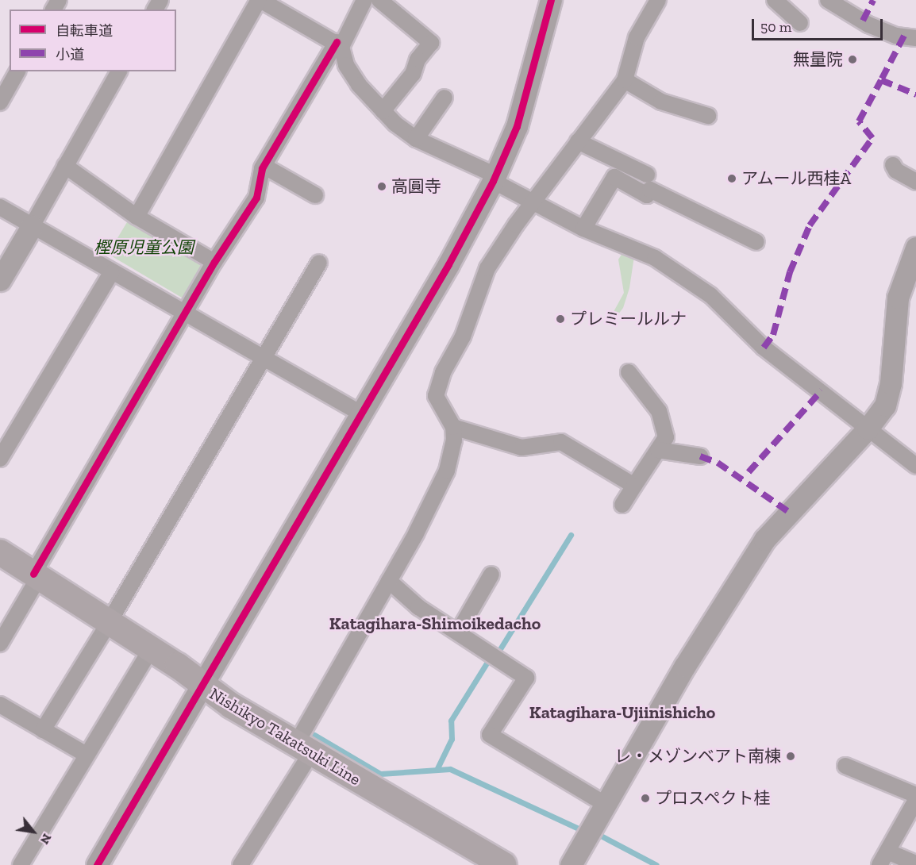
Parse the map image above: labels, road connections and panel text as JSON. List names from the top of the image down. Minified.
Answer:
{"streets":{"main road":["Nishikyo Takatsuki Line"]},"districts":["Katagihara-Shimoikedacho","Katagihara-Ujiinishicho"],"parks":["樫原児童公園"],"places":["無量院","アムール西桂A","高圓寺","プレミールルナ","レ・メゾンベアト南棟","プロスペクト桂"],"legend":["自転車道","小道"],"scale_bar":"50 m","north":"bottom right"}
